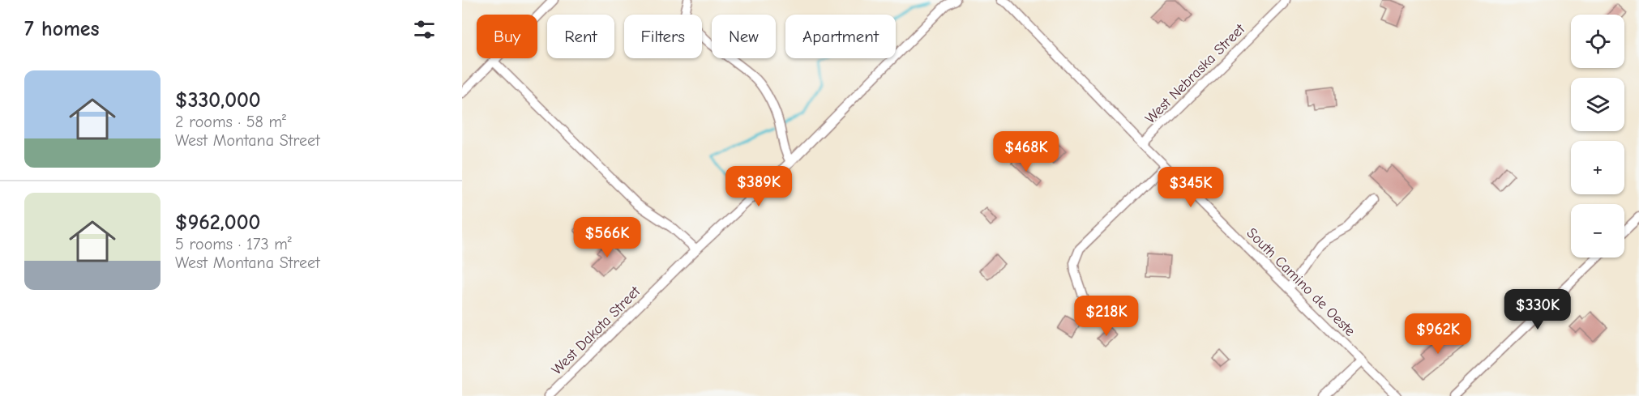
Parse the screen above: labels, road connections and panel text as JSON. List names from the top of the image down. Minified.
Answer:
{"streets":{"street":["West Nebraska Street","South Camino de Oeste","West Dakota Street"]},"crossings":[["West Nebraska Street","South Camino de Oeste"]],"page":{"heading":"7 homes","map_buttons":["+","−"],"chip":["Buy","Rent","Filters","New","Apartment"],"list":[{"name":"$330,000","note":"2 rooms · 58 m² · West Montana Street"},{"name":"$962,000","note":"5 rooms · 173 m² · West Montana Street"}],"price":["$468K","$389K","$345K","$566K","$330K","$218K","$962K"]}}
